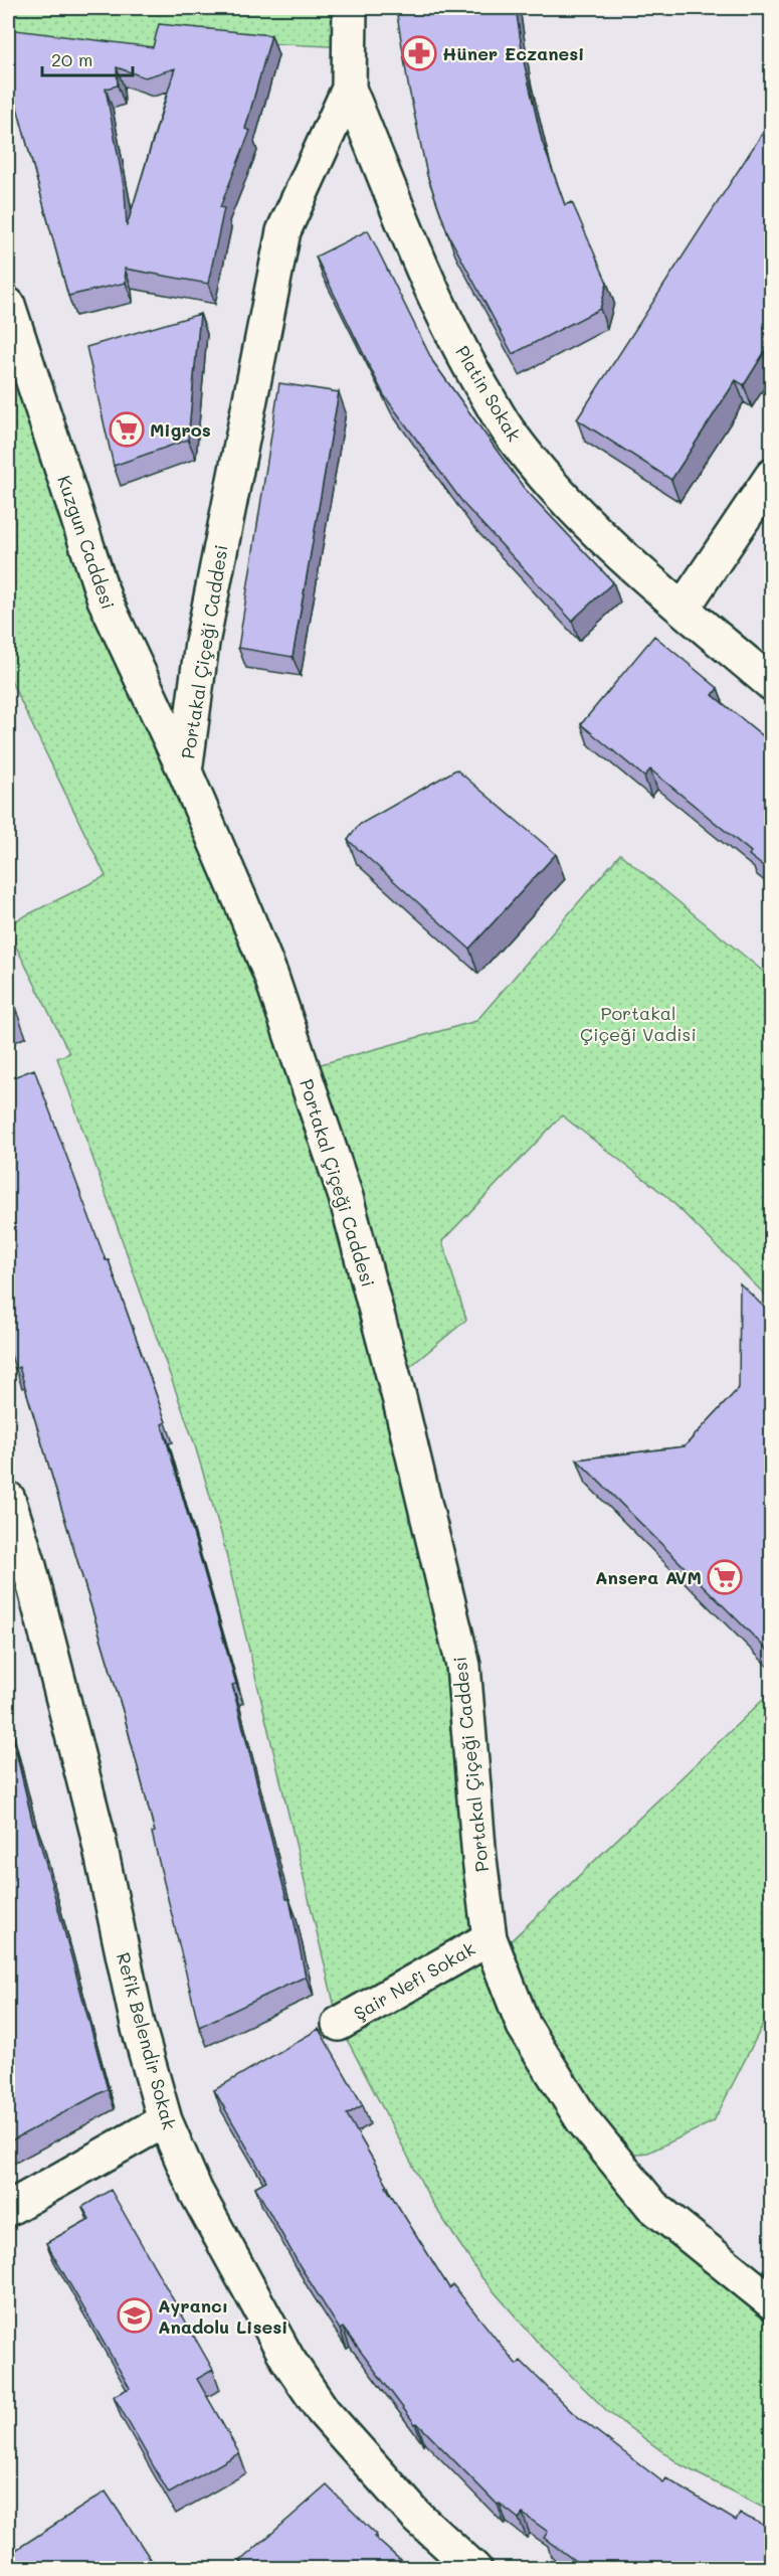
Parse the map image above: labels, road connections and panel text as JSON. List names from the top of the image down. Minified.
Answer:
{"streets":{"street":["Platin Sokak","Kuzgun Caddesi","Portakal Çiçeği Caddesi","Şair Nefi Sokak","Refik Belendir Sokak"]},"crossings":[["Platin Sokak","Portakal Çiçeği Caddesi"],["Kuzgun Caddesi","Portakal Çiçeği Caddesi"],["Portakal Çiçeği Caddesi","Şair Nefi Sokak"]],"parks":["Portakal Çiçeği Vadisi"],"places":{"pharmacy":["Hüner Eczanesi"],"supermarket":["Migros","Ansera AVM"],"school or university":["Ayrancı Anadolu Lisesi"]},"scale_bar":"20 m"}
